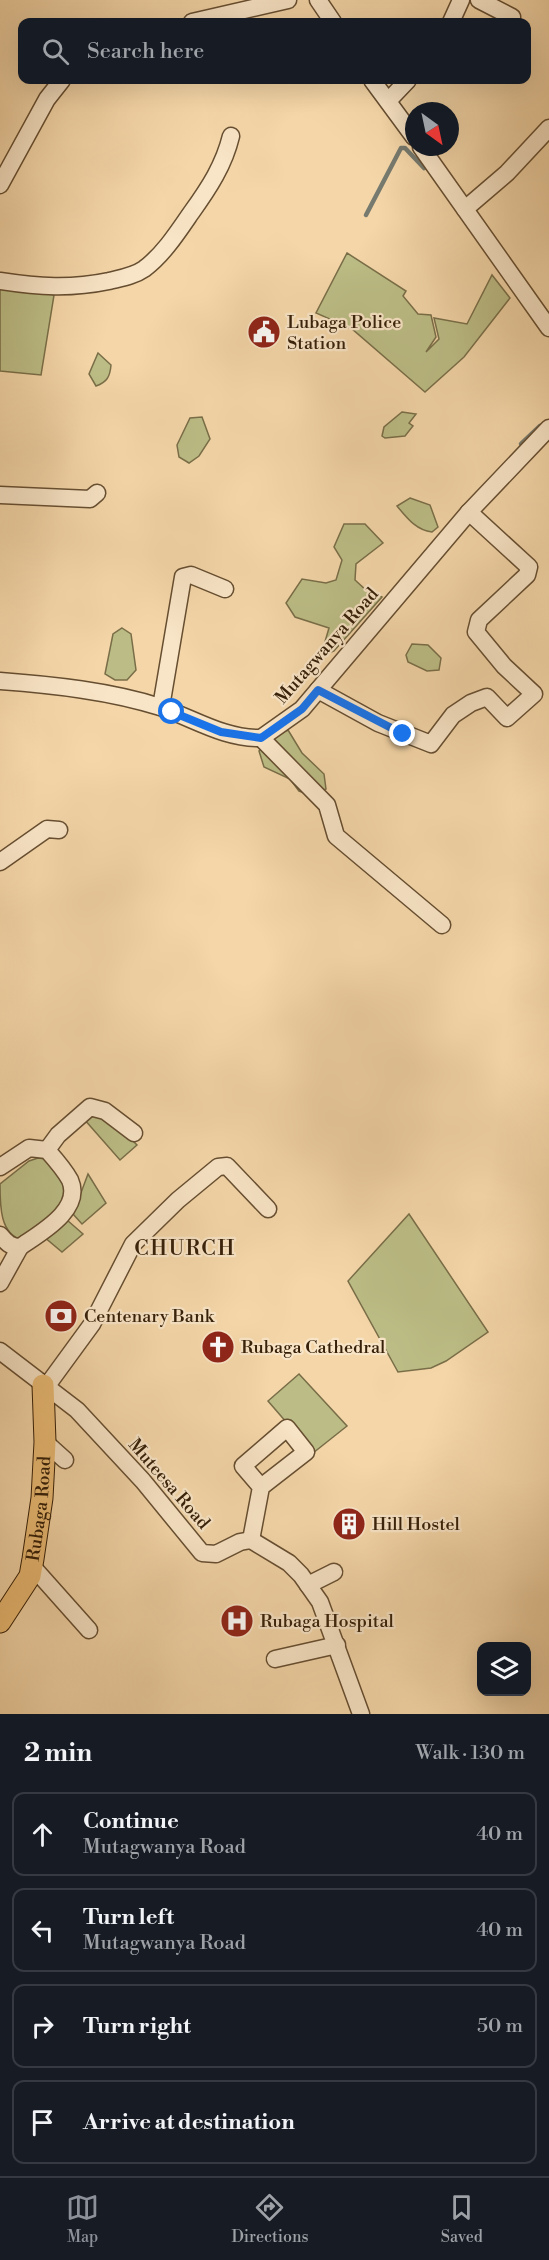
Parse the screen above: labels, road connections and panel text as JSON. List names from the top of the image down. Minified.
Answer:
{"streets":{"main road":["Rubaga Road"],"street":["Mutagwanya Road","Muteesa Road"]},"crossings":[["Muteesa Road","Rubaga Road"]],"districts":["CHURCH"],"places":{"public building":["Lubaga Police Station"],"bank":["Centenary Bank"],"church":["Rubaga Cathedral"],"building":["Hill Hostel"],"hospital":["Rubaga Hospital"]},"north":"bottom right","page":{"search":"Search here","heading":["2 min","Walk · 130 m"],"list":[["Continue","Mutagwanya Road","40 m"],["Turn left","Mutagwanya Road","40 m"],["Turn right","50 m"],"Arrive at destination"],"nav":["Map","Directions","Saved"]}}
